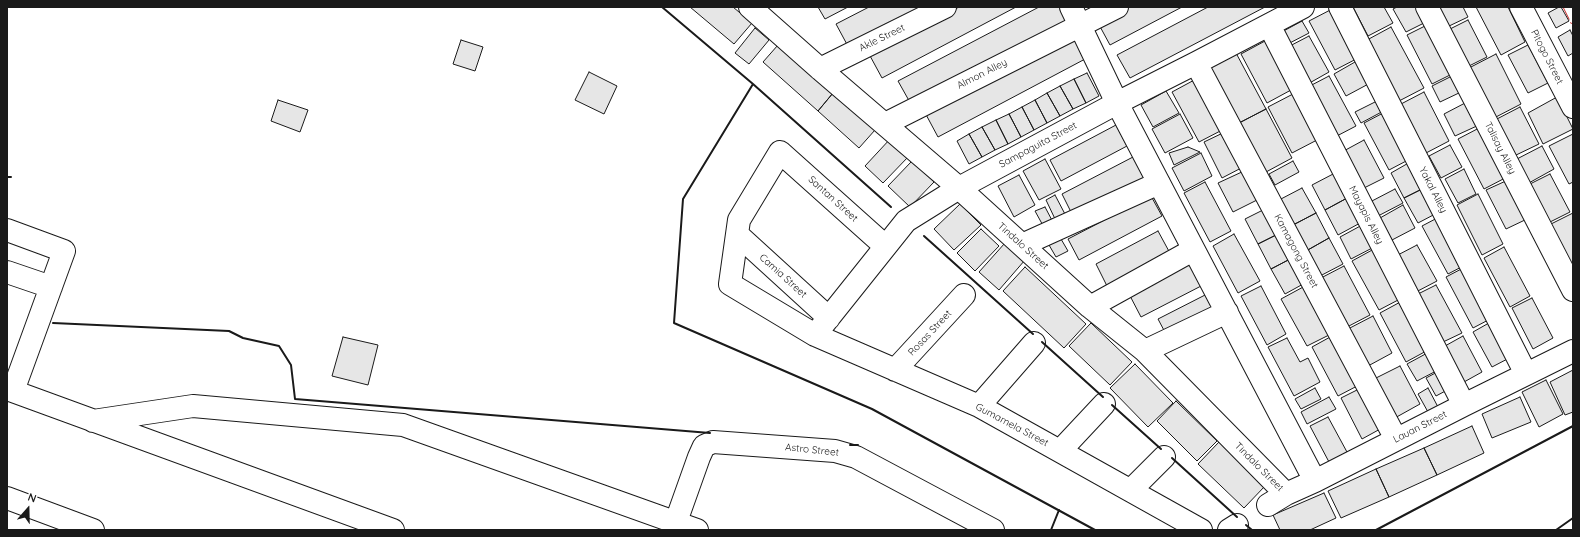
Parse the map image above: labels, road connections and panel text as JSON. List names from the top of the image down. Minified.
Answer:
{"streets":{"street":["Akle Street","Pitogo Street","Almon Alley","Sampaguita Street","Talisay Alley","Yakal Alley","Santan Street","Mayapis Alley","Tindalo Street","Kamagong Street","Camia Street","Rosas Street","Gumamela Street","Lauan Street","Astro Street"]},"crossings":[["Akle Street","Tindalo Street"],["Almon Alley","Tindalo Street"],["Sampaguita Street","Santan Street"],["Sampaguita Street","Mayapis Alley"],["Sampaguita Street","Tindalo Street"],["Sampaguita Street","Kamagong Street"],["Sampaguita Street","Camia Street"],["Sampaguita Street","Gumamela Street"],["Yakal Alley","Lauan Street"],["Santan Street","Camia Street"],["Santan Street","Gumamela Street"],["Mayapis Alley","Lauan Street"],["Tindalo Street","Lauan Street"],["Kamagong Street","Lauan Street"],["Camia Street","Gumamela Street"],["Rosas Street","Gumamela Street"]],"north":"top"}
